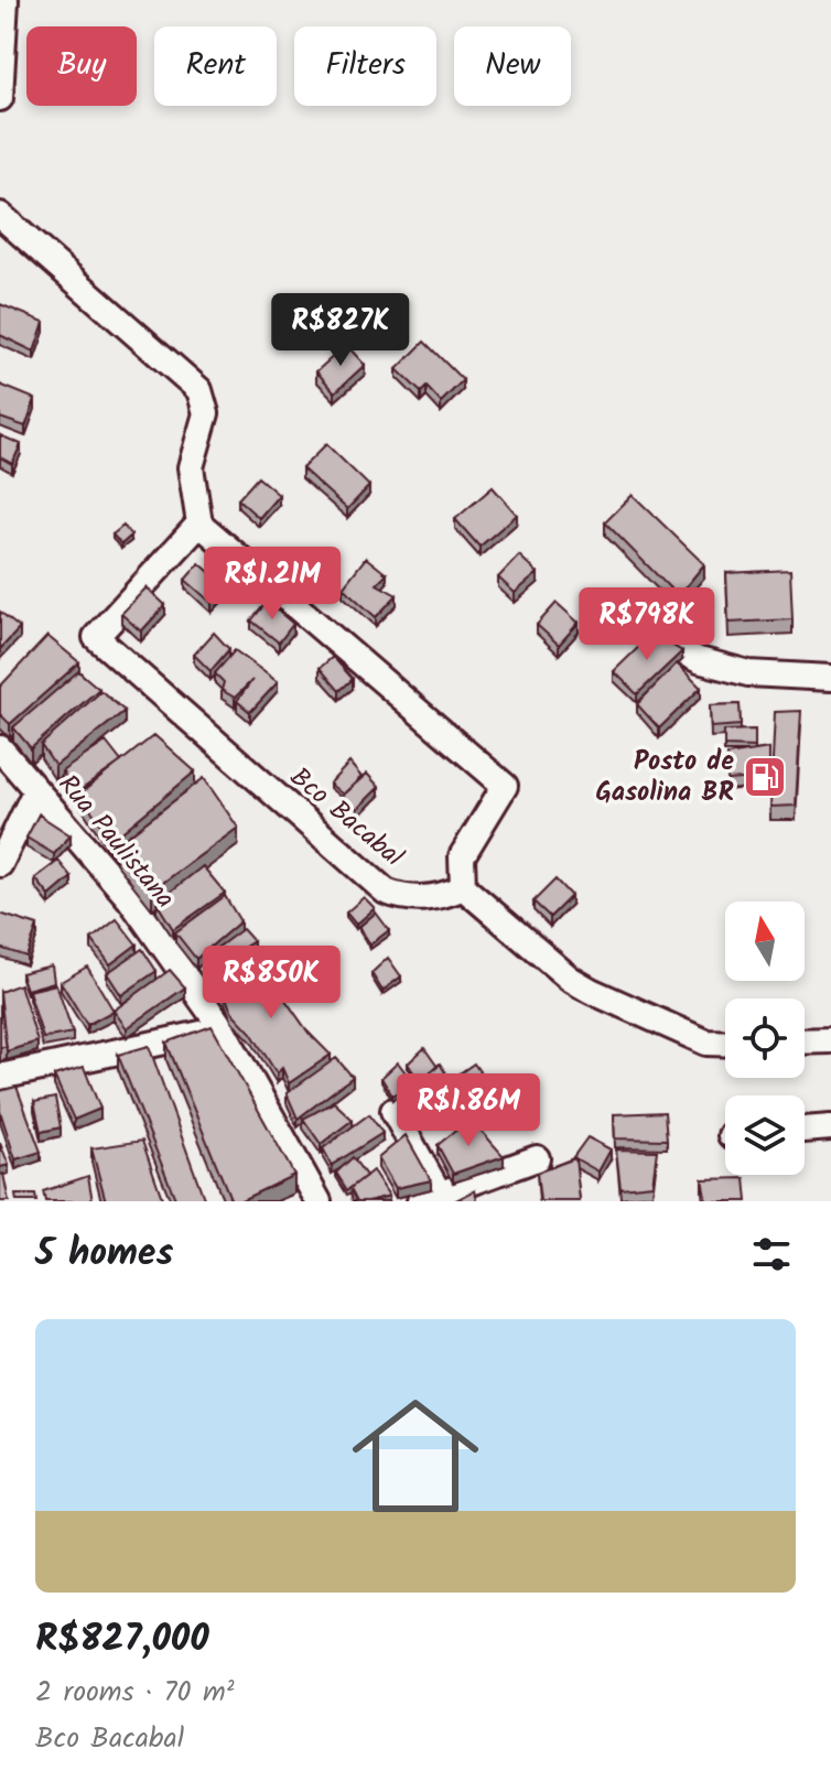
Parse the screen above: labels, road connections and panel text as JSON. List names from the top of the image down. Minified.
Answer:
{"streets":{"street":["Bco Bacabal","Rua Paulistana"]},"places":{"fuel station":["Posto de Gasolina BR"]},"north":"top","page":{"chip":["Buy","Rent","Filters","New"],"price":["R$827K","R$1.21M","R$798K","R$850K","R$1.86M"],"heading":"5 homes","list":[{"name":"R$827,000","note":"2 rooms · 70 m² · Bco Bacabal"}]}}
